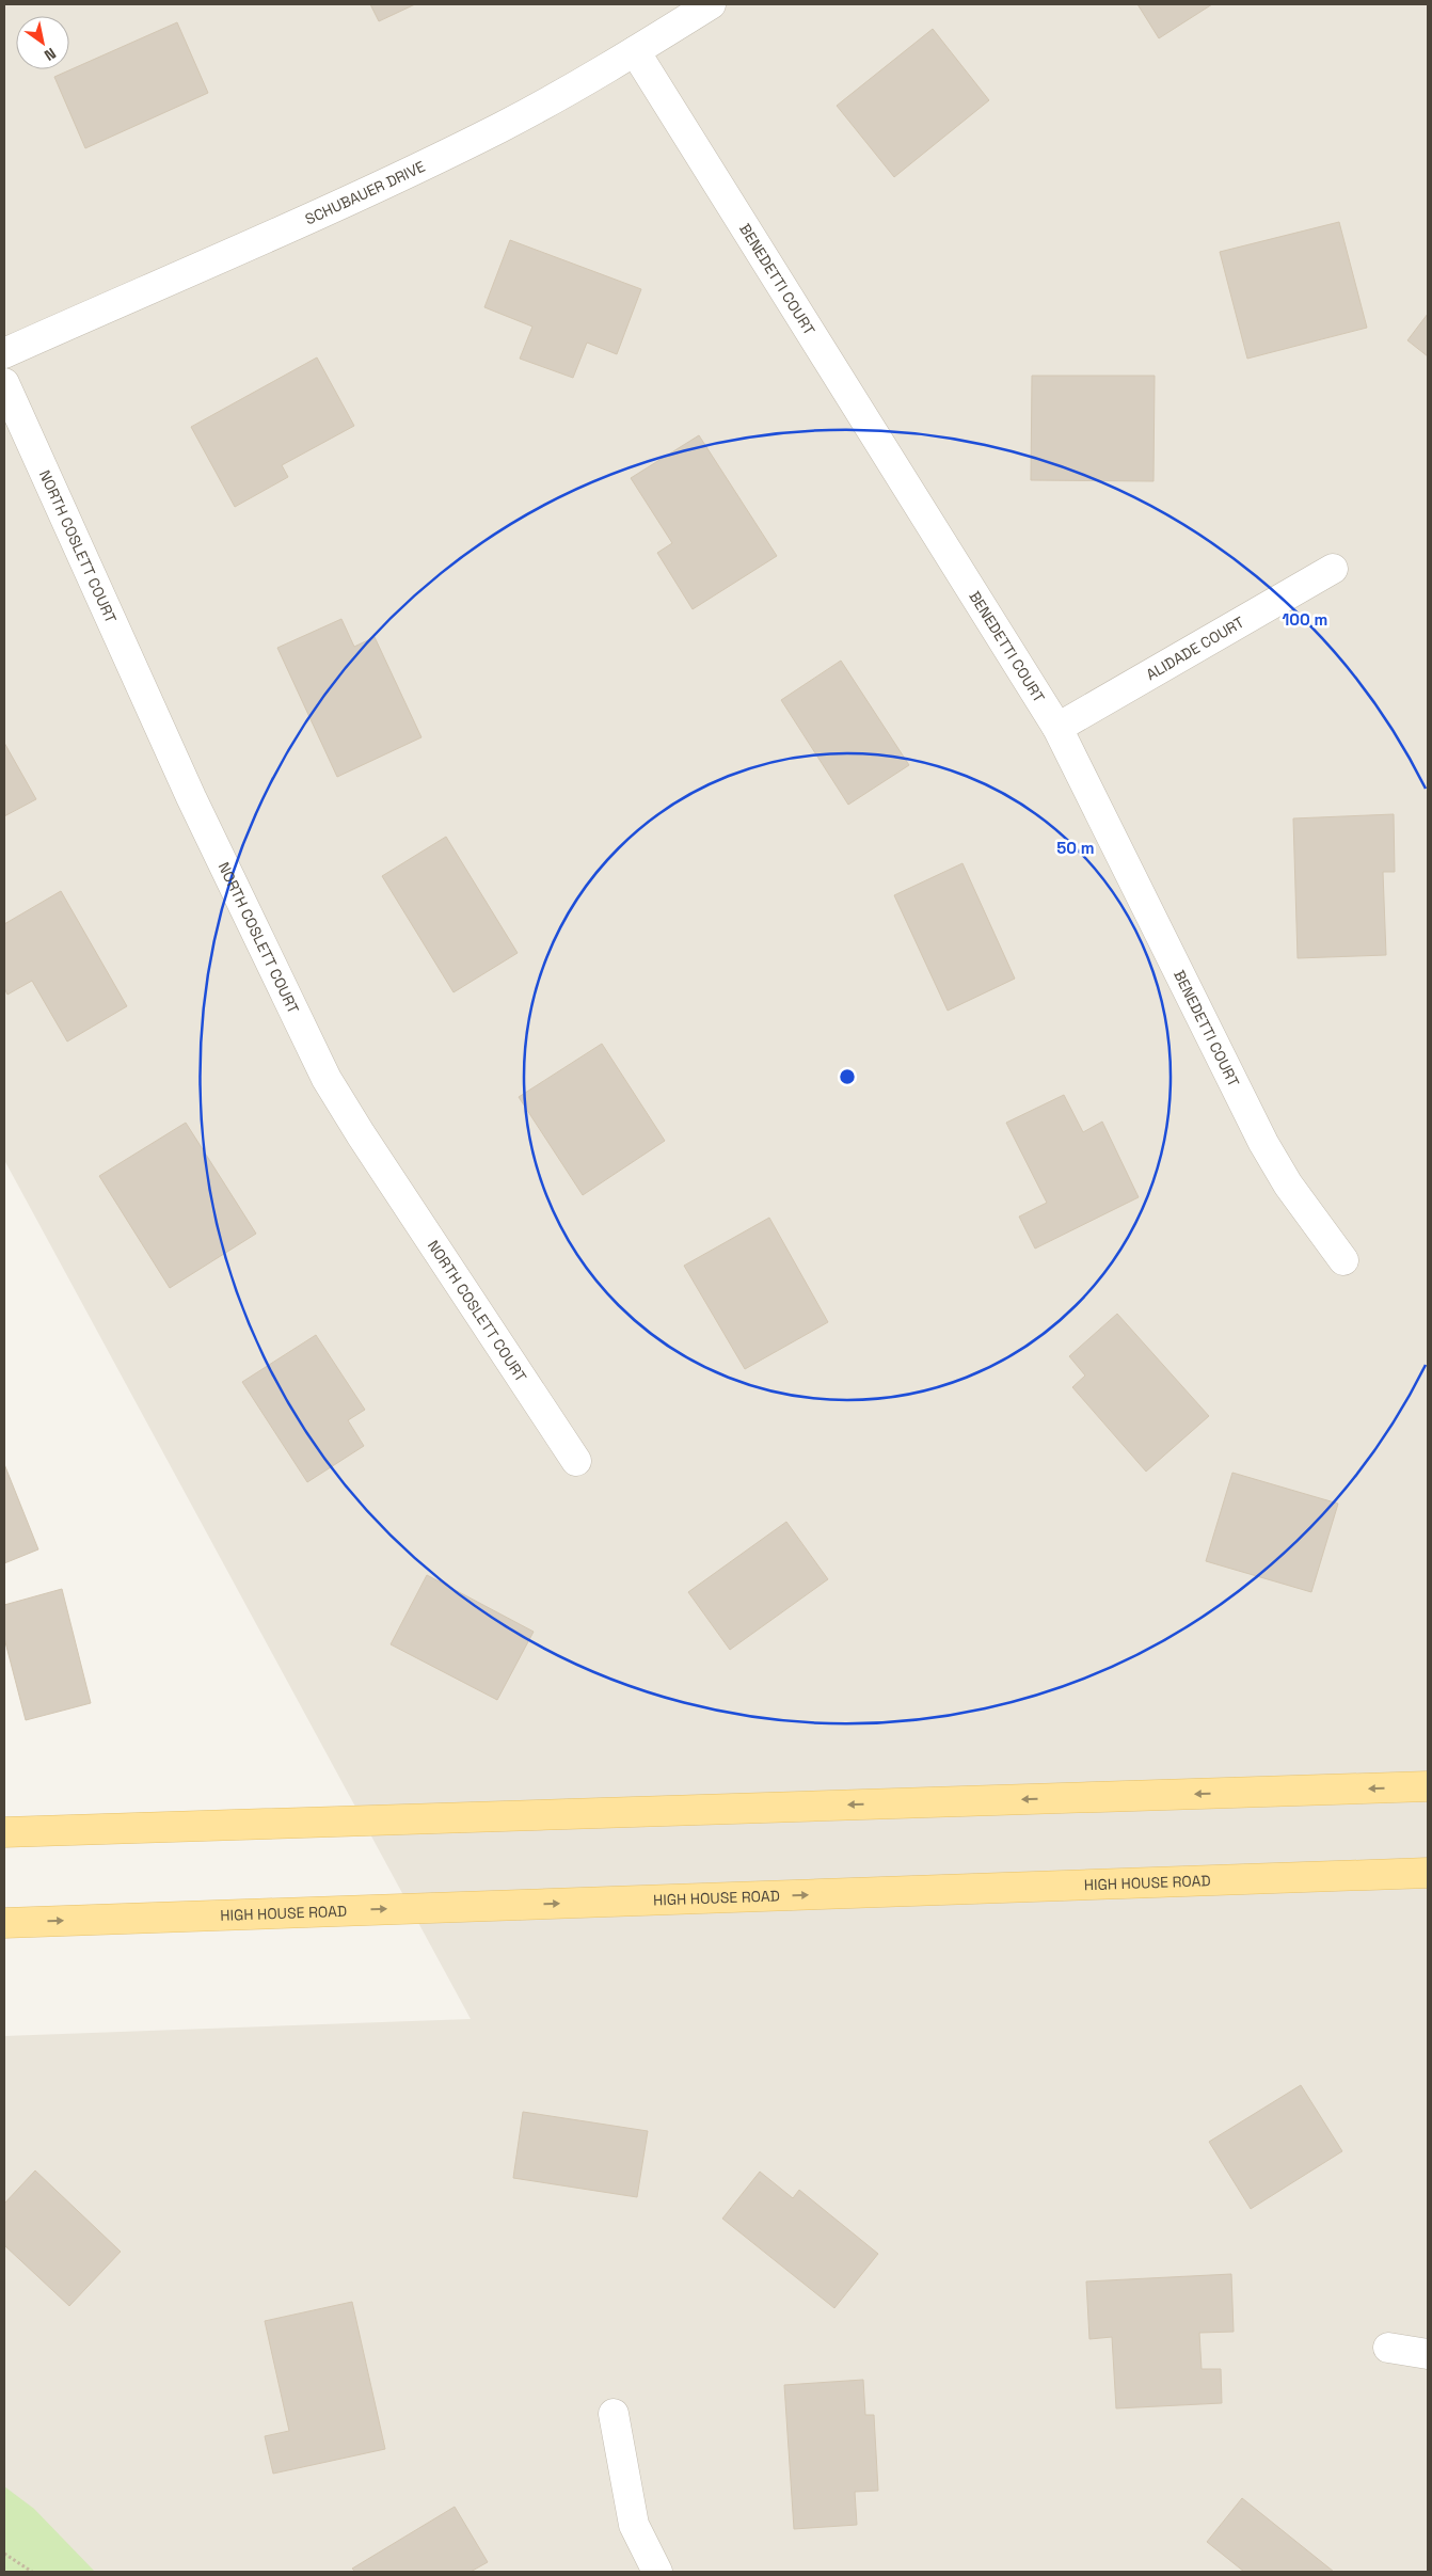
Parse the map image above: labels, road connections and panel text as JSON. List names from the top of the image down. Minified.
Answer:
{"streets":{"main road":["HIGH HOUSE ROAD"],"street":["SCHUBAUER DRIVE","BENEDETTI COURT","NORTH COSLETT COURT","ALIDADE COURT"]},"crossings":[["SCHUBAUER DRIVE","BENEDETTI COURT"],["BENEDETTI COURT","ALIDADE COURT"]],"north":"bottom right","rings":["100 m","50 m"]}
